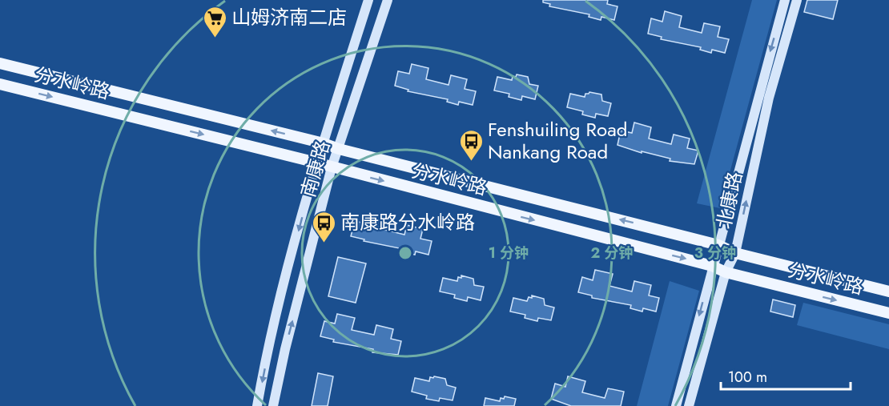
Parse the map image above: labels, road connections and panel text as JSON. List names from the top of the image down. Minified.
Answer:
{"streets":{"main road":["分水岭路"],"street":["南康路","北康路"]},"crossings":[["分水岭路","南康路"],["分水岭路","北康路"]],"places":{"supermarket":["山姆济南二店"],"bus stop":["Fenshuiling Road Nankang Road","南康路分水岭路"]},"scale_bar":"100 m","rings":["1 分钟","2 分钟","3 分钟"]}
